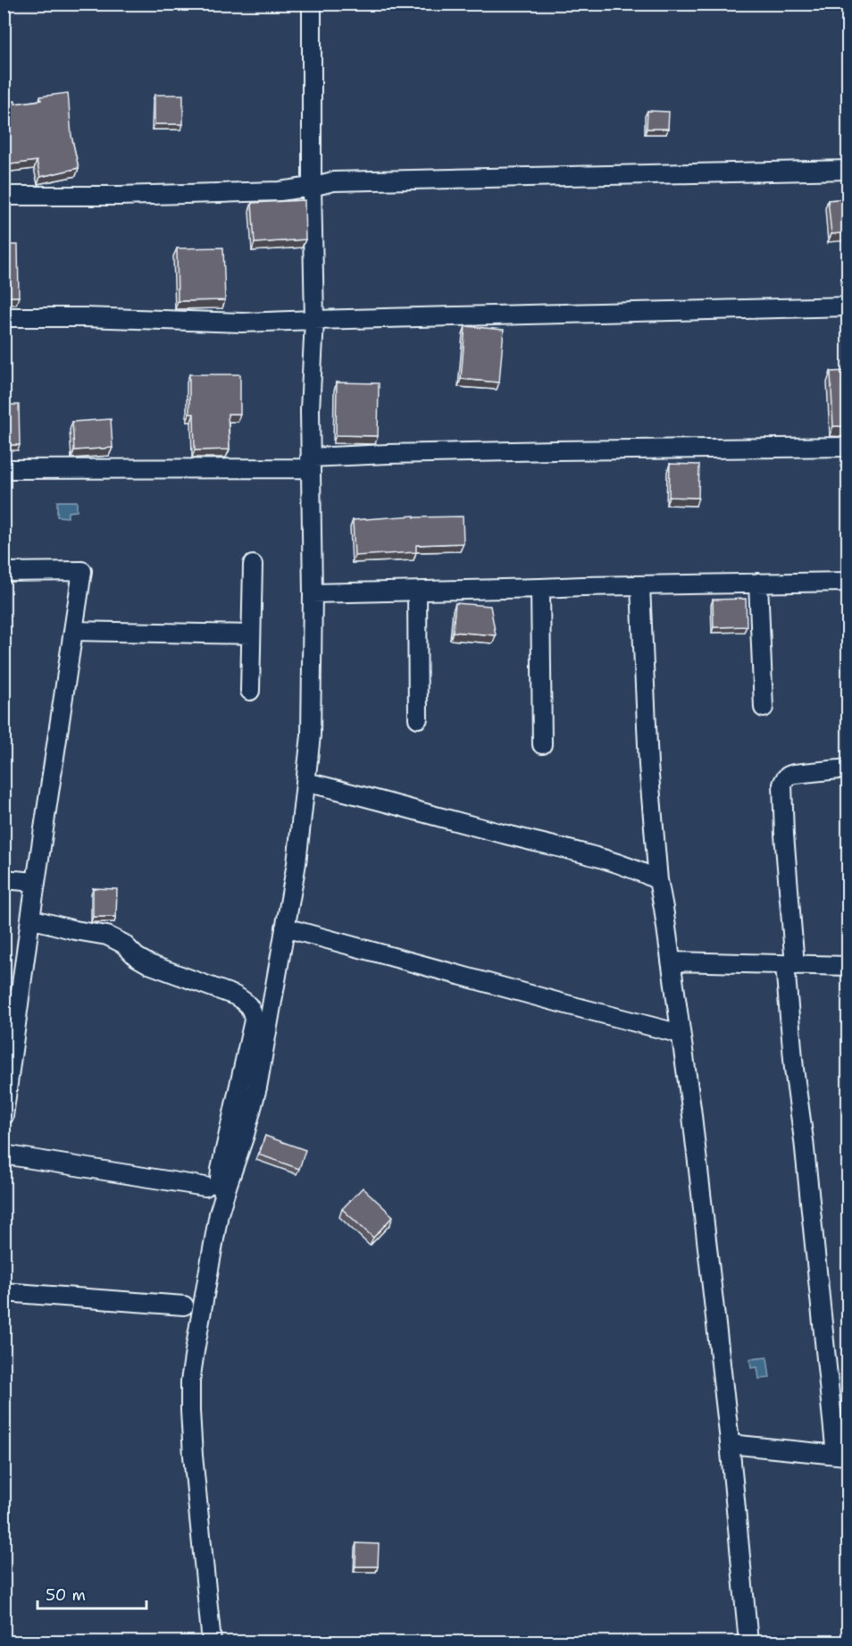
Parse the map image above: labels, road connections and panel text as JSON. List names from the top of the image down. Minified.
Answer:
{"scale_bar":"50 m"}
